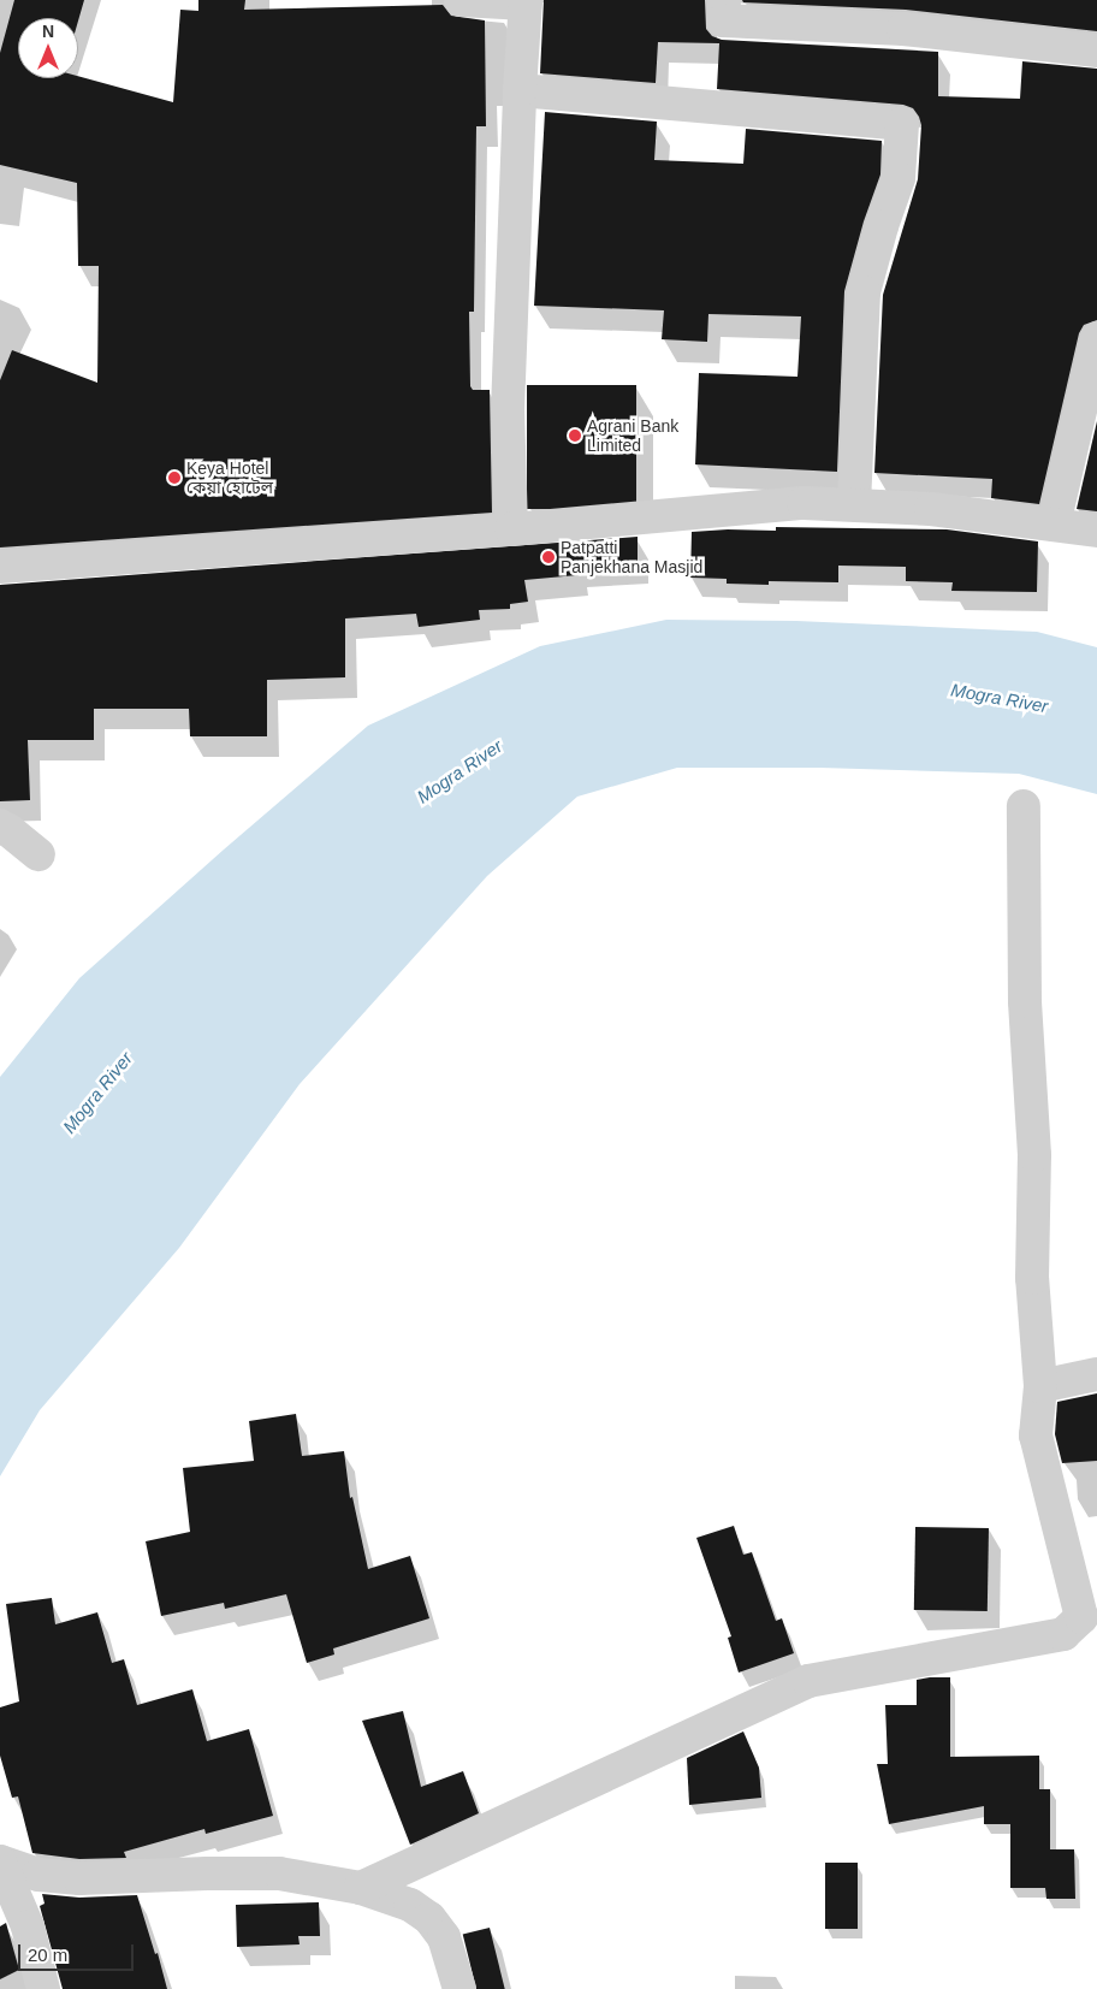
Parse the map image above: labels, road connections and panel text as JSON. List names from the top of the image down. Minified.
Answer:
{"water":["Mogra River"],"places":["Agrani Bank Limited","Keya Hotel কেয়া হোটেল","Patpatti Panjekhana Masjid"],"scale_bar":"20 m","north":"top"}
